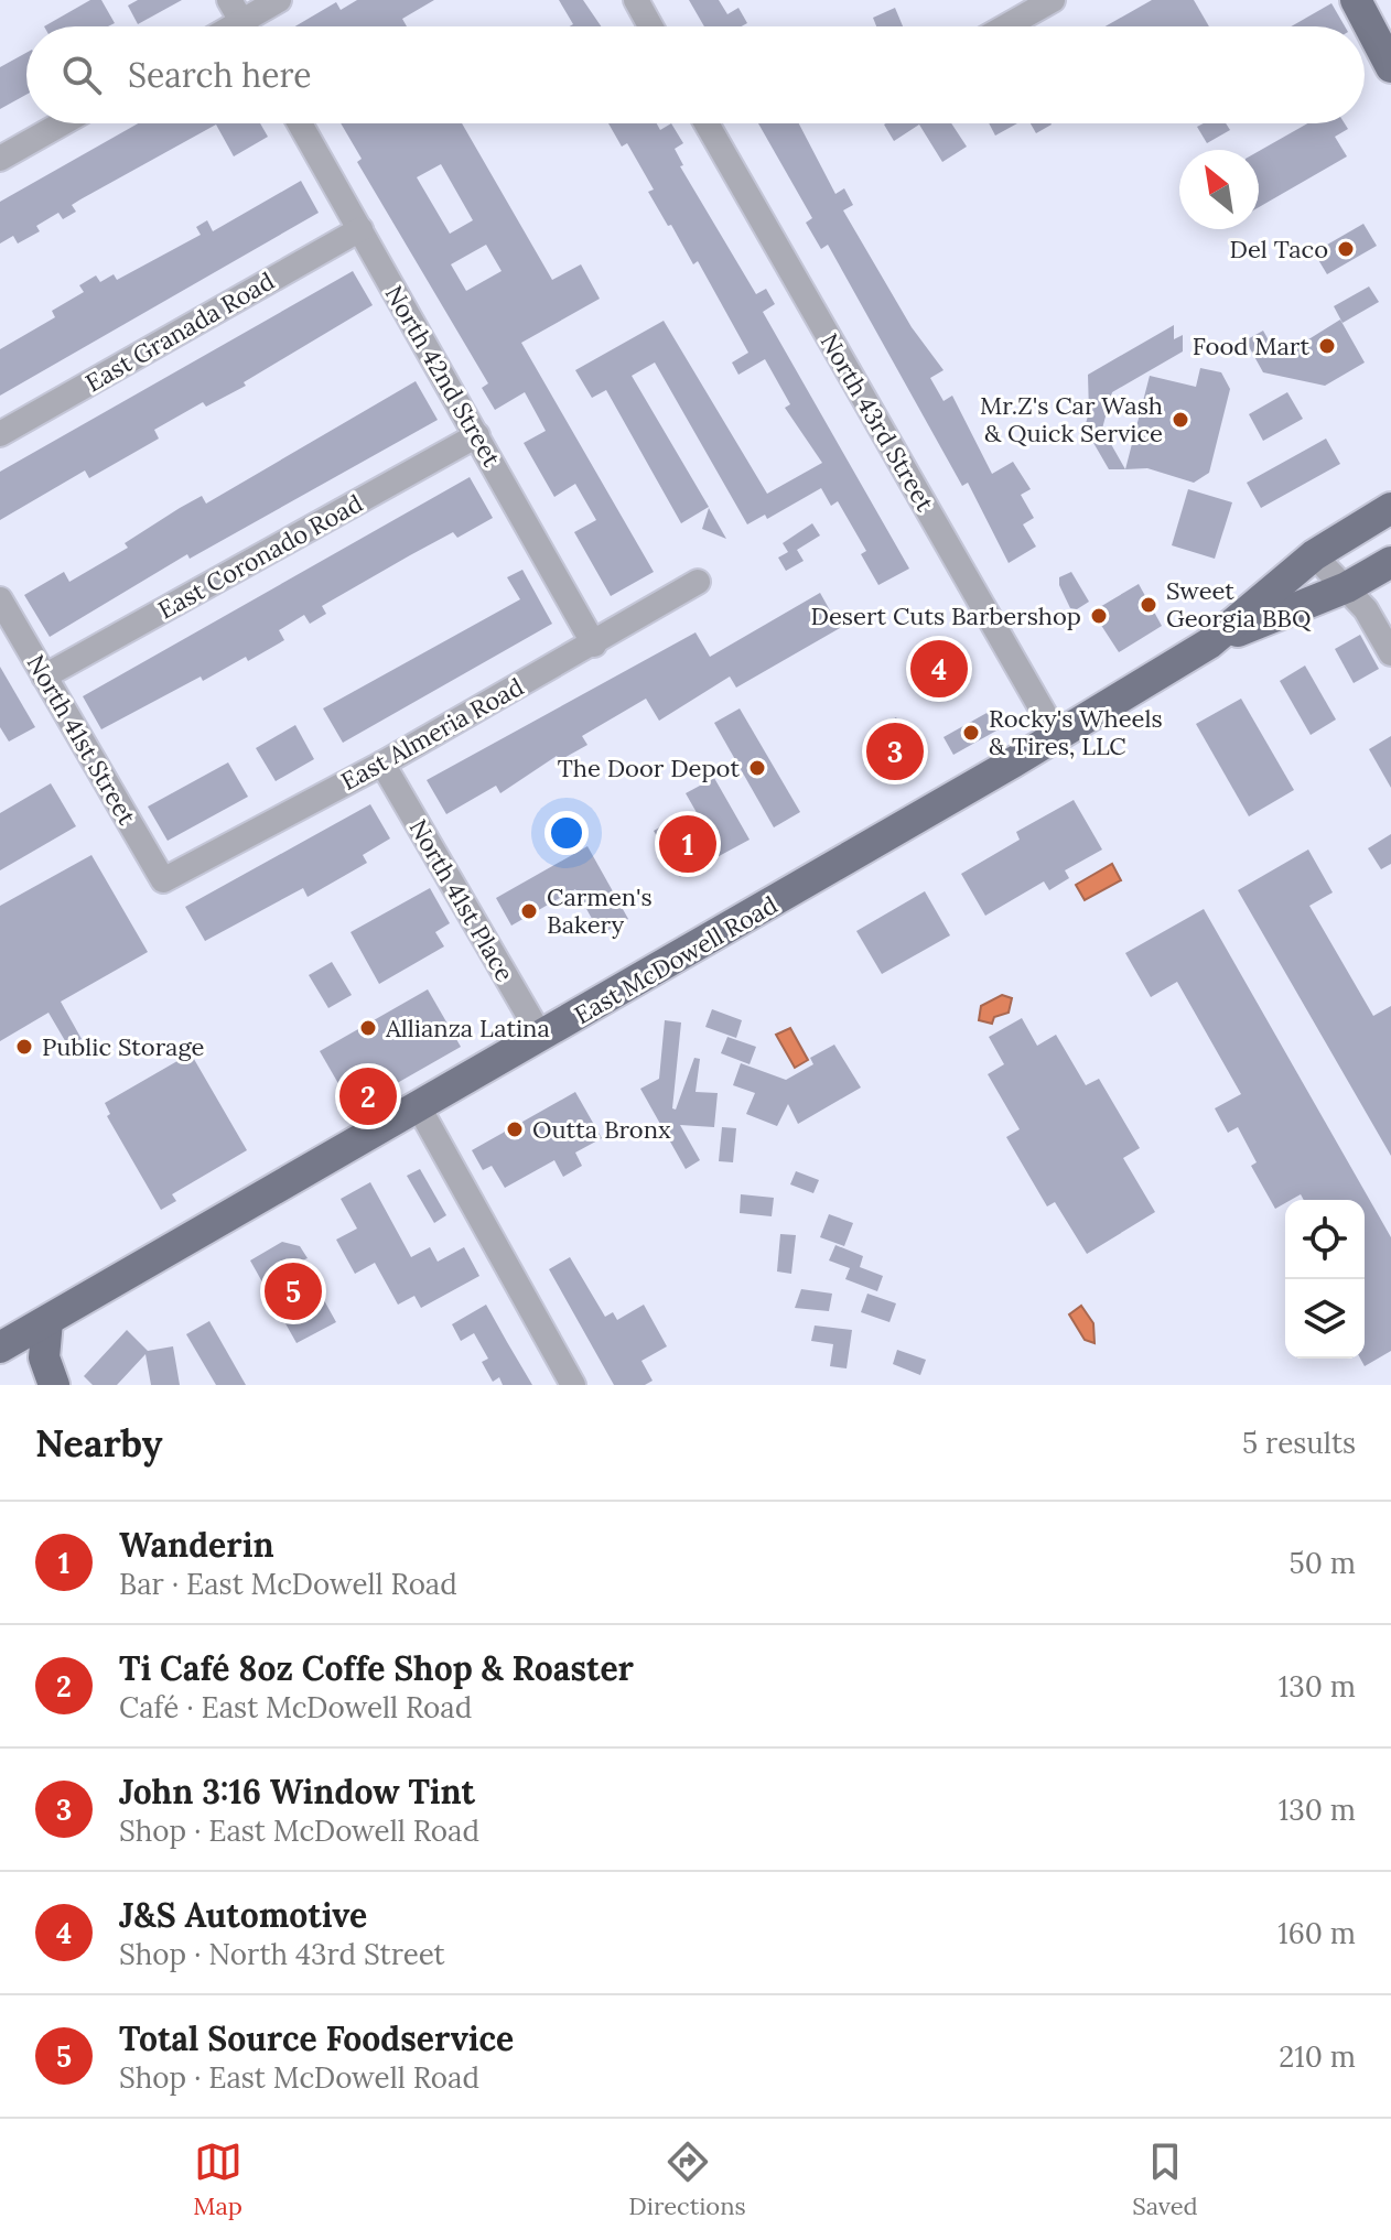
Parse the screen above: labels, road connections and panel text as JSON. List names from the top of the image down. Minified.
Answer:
{"streets":{"main road":["East McDowell Road"],"street":["East Granada Road","North 42nd Street","North 43rd Street","East Coronado Road","East Almeria Road","North 41st Street","North 41st Place"]},"crossings":[["East Granada Road","North 42nd Street"],["North 42nd Street","East Coronado Road"],["North 42nd Street","East Almeria Road"],["North 43rd Street","East McDowell Road"],["East Coronado Road","North 41st Street"],["East Almeria Road","North 41st Street"],["East Almeria Road","North 41st Place"],["North 41st Place","East McDowell Road"]],"places":["Del Taco","Food Mart","Mr.Z's Car Wash & Quick Service","Sweet Georgia BBQ","Desert Cuts Barbershop","Rocky's Wheels & Tires, LLC","The Door Depot","Carmen's Bakery","Allianza Latina","Public Storage","Outta Bronx"],"north":"top left","page":{"search":"Search here","pins":["4","3","1","2","5"],"heading":["Nearby","5 results"],"list":[{"mark":"1","name":"Wanderin","note":"Bar · East McDowell Road","value":"50 m"},{"mark":"2","name":"Ti Café 8oz Coffe Shop & Roaster","note":"Café · East McDowell Road","value":"130 m"},{"mark":"3","name":"John 3:16 Window Tint","note":"Shop · East McDowell Road","value":"130 m"},{"mark":"4","name":"J&S Automotive","note":"Shop · North 43rd Street","value":"160 m"},{"mark":"5","name":"Total Source Foodservice","note":"Shop · East McDowell Road","value":"210 m"}],"nav":["Map","Directions","Saved"]}}
